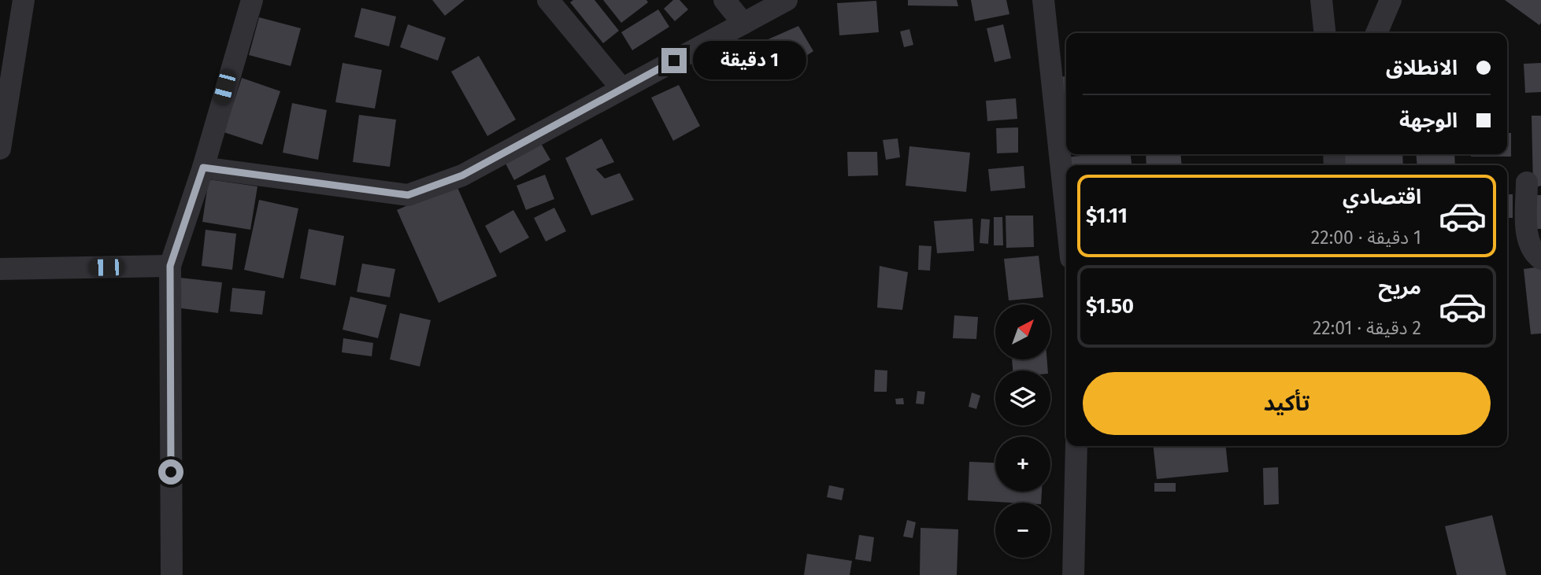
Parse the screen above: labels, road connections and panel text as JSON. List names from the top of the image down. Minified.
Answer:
{"north":"top right","page":{"banner":["الانطلاق","الوجهة"],"bubble":"1 دقيقة","list":[{"name":"اقتصادي","note":"1 دقيقة · 22:00","value":"$1.11"},{"name":"مريح","note":"2 دقيقة · 22:01","value":"$1.50"}],"map_buttons":["+","−"],"buttons":"تأكيد"}}
